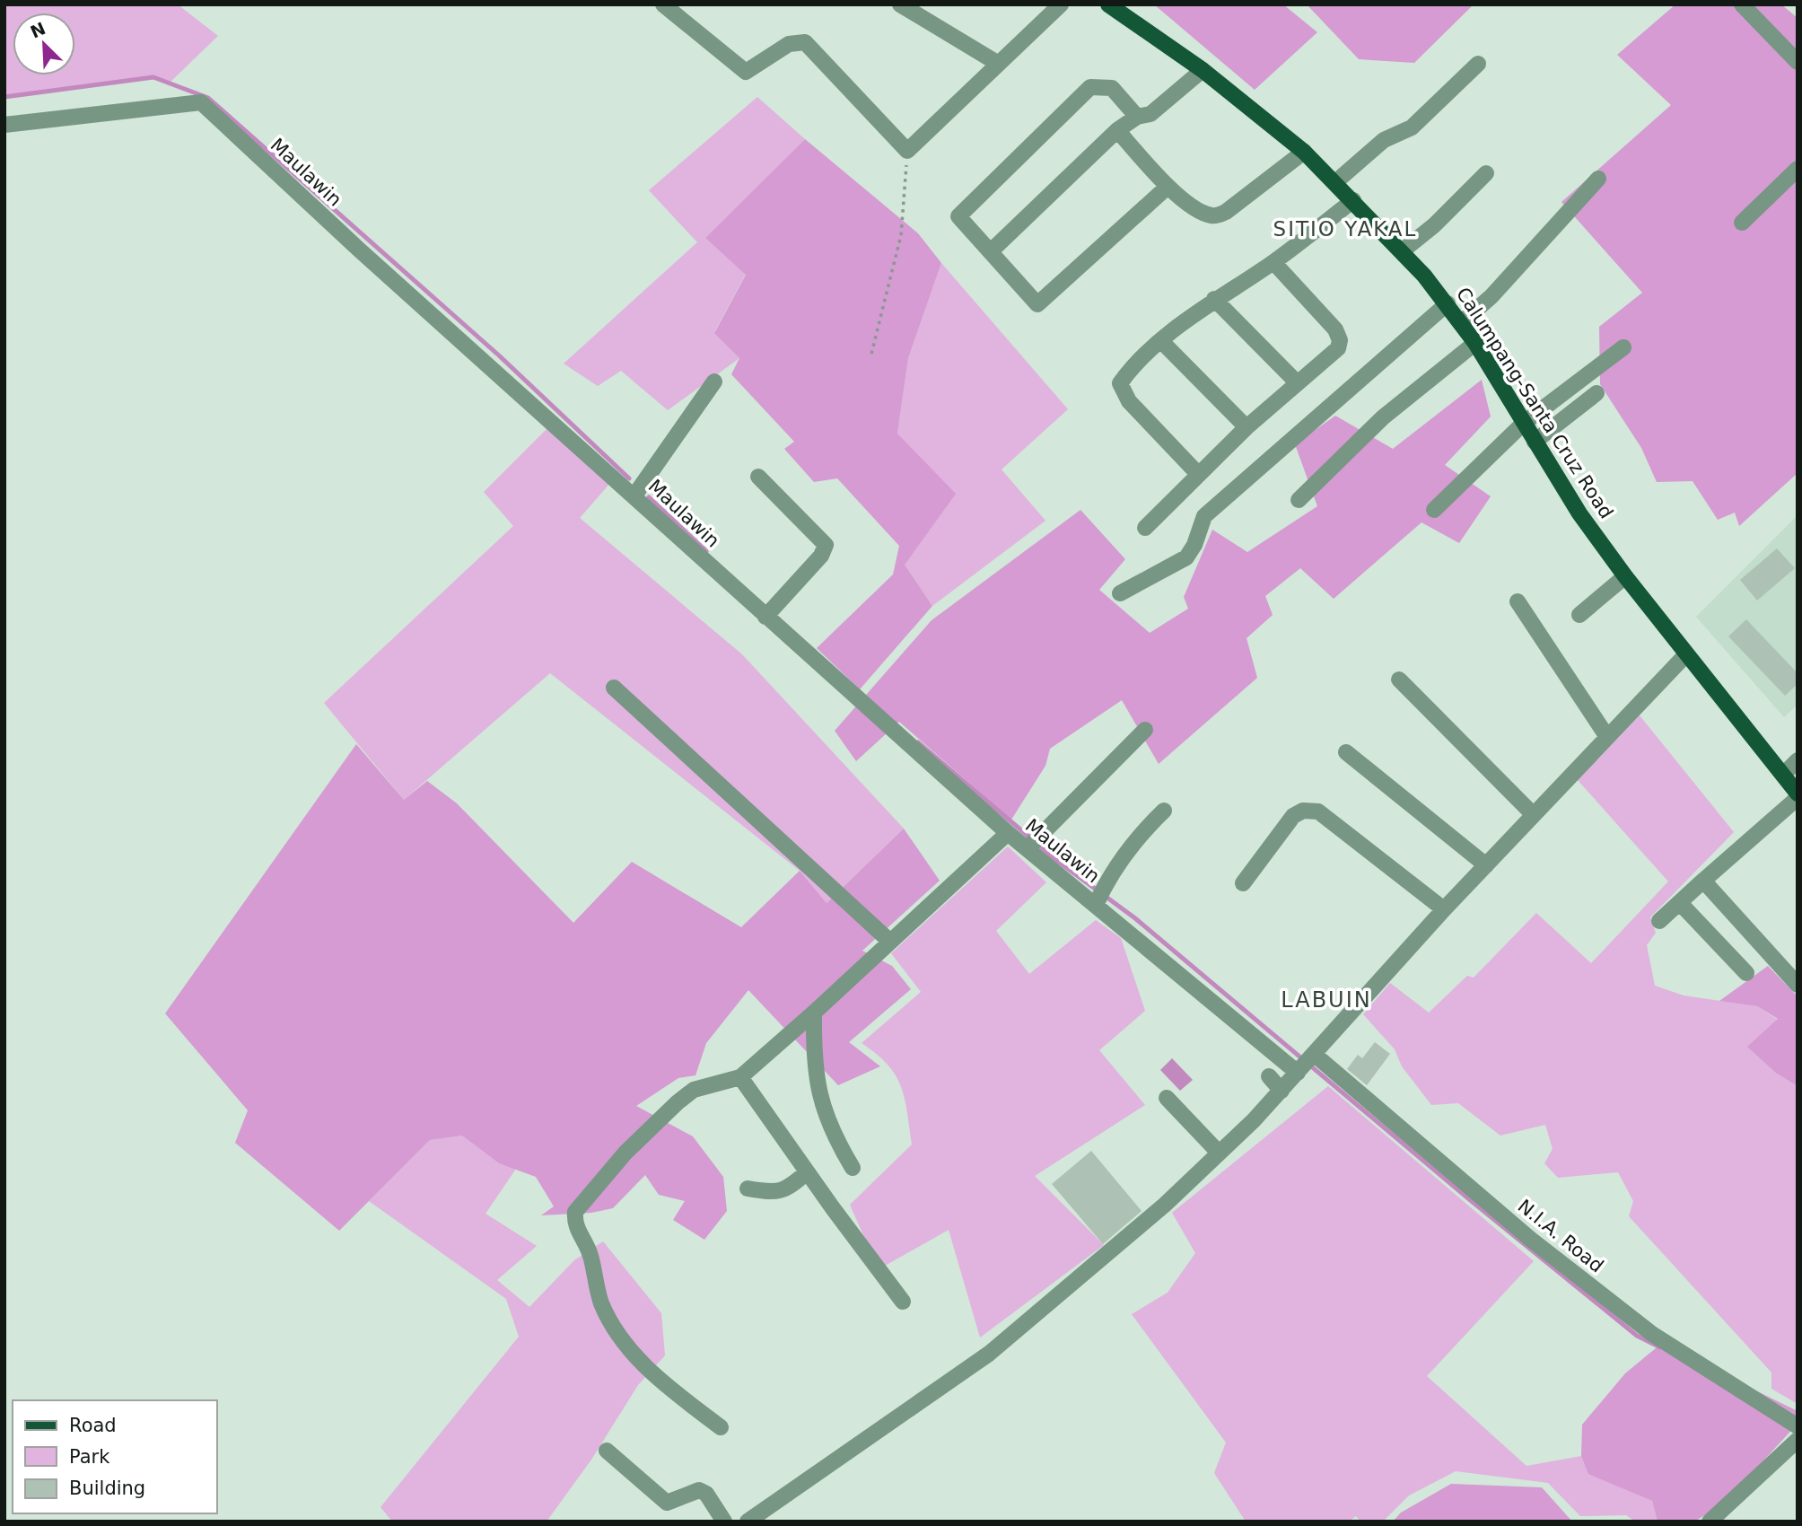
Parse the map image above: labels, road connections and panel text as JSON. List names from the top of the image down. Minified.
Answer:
{"streets":{"main road":["Calumpang-Santa Cruz Road"],"street":["Maulawin","N.I.A. Road"]},"districts":["SITIO YAKAL","LABUIN"],"legend":["Road","Park","Building"],"north":"top left"}
